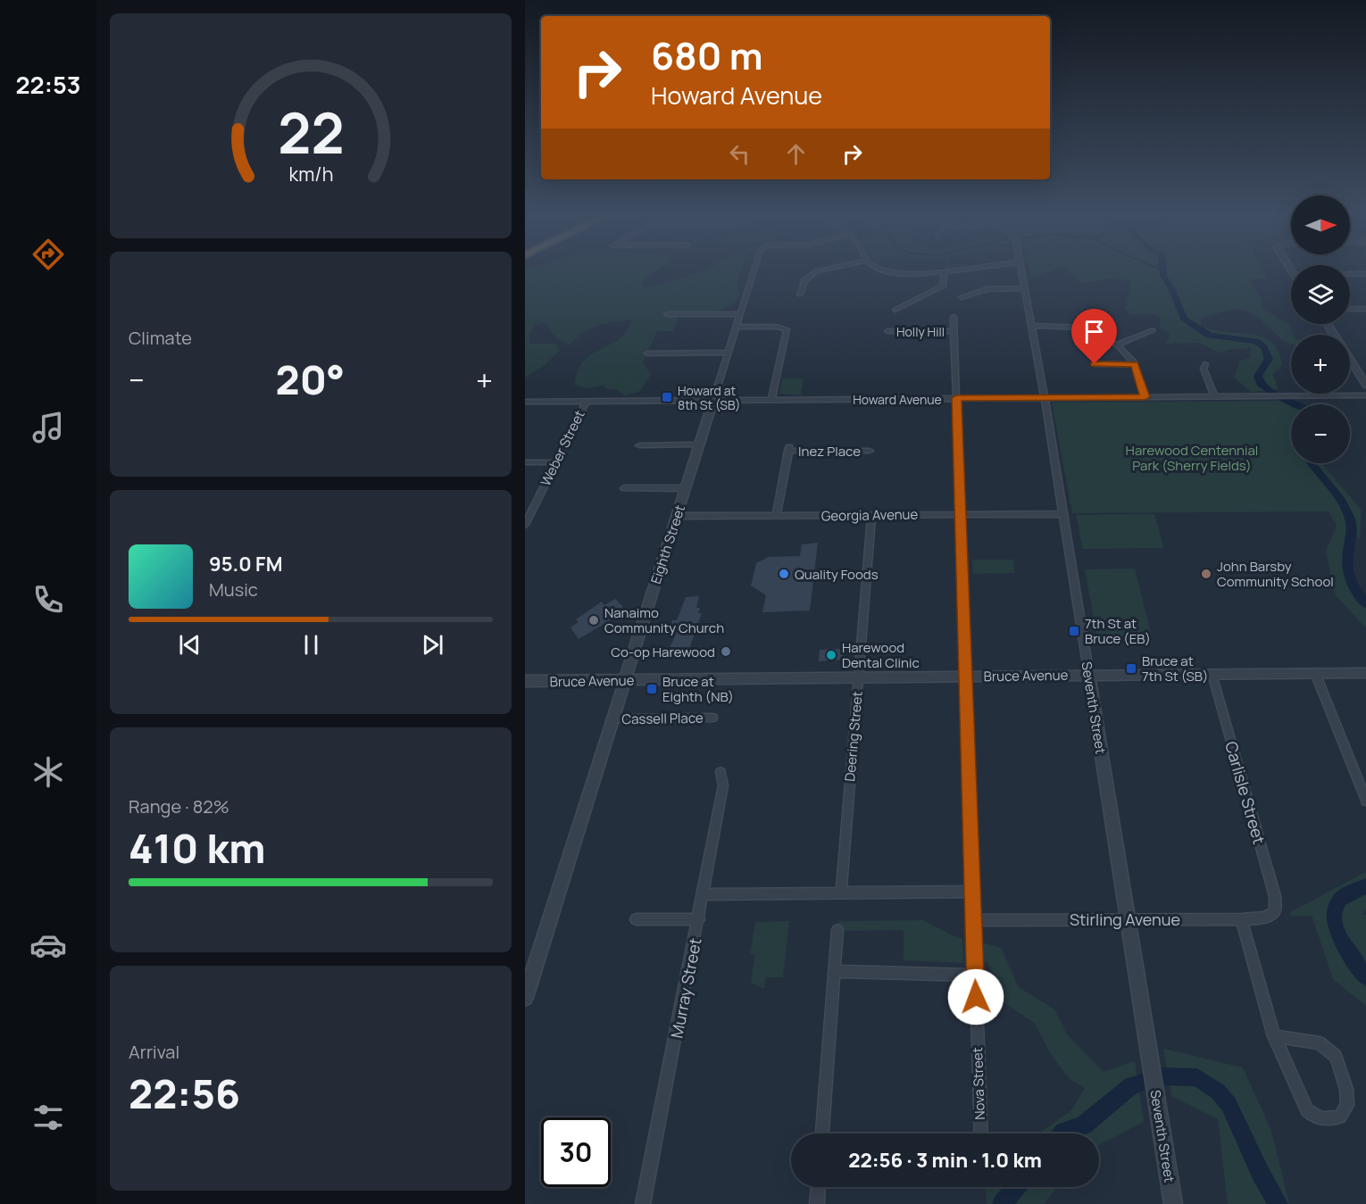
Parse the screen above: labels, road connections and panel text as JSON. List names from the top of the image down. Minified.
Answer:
{"streets":{"street":["Holly Hill","Howard Avenue","Weber Street","Inez Place","Georgia Avenue","Eighth Street","Bruce Avenue","Seventh Street","Cassell Place","Deering Street","Carlisle Street","Stirling Avenue","Murray Street","Nova Street"]},"crossings":[["Holly Hill","Nova Street"],["Howard Avenue","Weber Street"],["Howard Avenue","Eighth Street"],["Howard Avenue","Seventh Street"],["Howard Avenue","Nova Street"],["Inez Place","Georgia Avenue"],["Georgia Avenue","Eighth Street"],["Georgia Avenue","Seventh Street"],["Georgia Avenue","Deering Street"],["Georgia Avenue","Nova Street"],["Eighth Street","Bruce Avenue"],["Eighth Street","Cassell Place"],["Bruce Avenue","Seventh Street"],["Bruce Avenue","Deering Street"],["Bruce Avenue","Carlisle Street"],["Bruce Avenue","Nova Street"],["Seventh Street","Stirling Avenue"],["Carlisle Street","Stirling Avenue"],["Stirling Avenue","Nova Street"]],"parks":["Harewood Centennial Park (Sherry Fields)"],"places":{"transit":["Howard at 8th St (SB)","7th St at Bruce (EB)","Bruce at 7th St (SB)","Bruce at Eighth (NB)"],"other":["Quality Foods","John Barsby Community School","Nanaimo Community Church","Co-op Harewood","Harewood Dental Clinic"]},"north":"right","page":{"tabs":"22:53","turn":["680 m","Howard Avenue"],"map_buttons":["+","−"],"tile":["Climate",["Range · 82%","410 km"],["Arrival","22:56"]],"heat":["−","20°","+"],"song":["95.0 FM","Music"],"limit":"30","trip":"22:56 · 3 min · 1.0 km","gauge":["22","km/h"]}}
